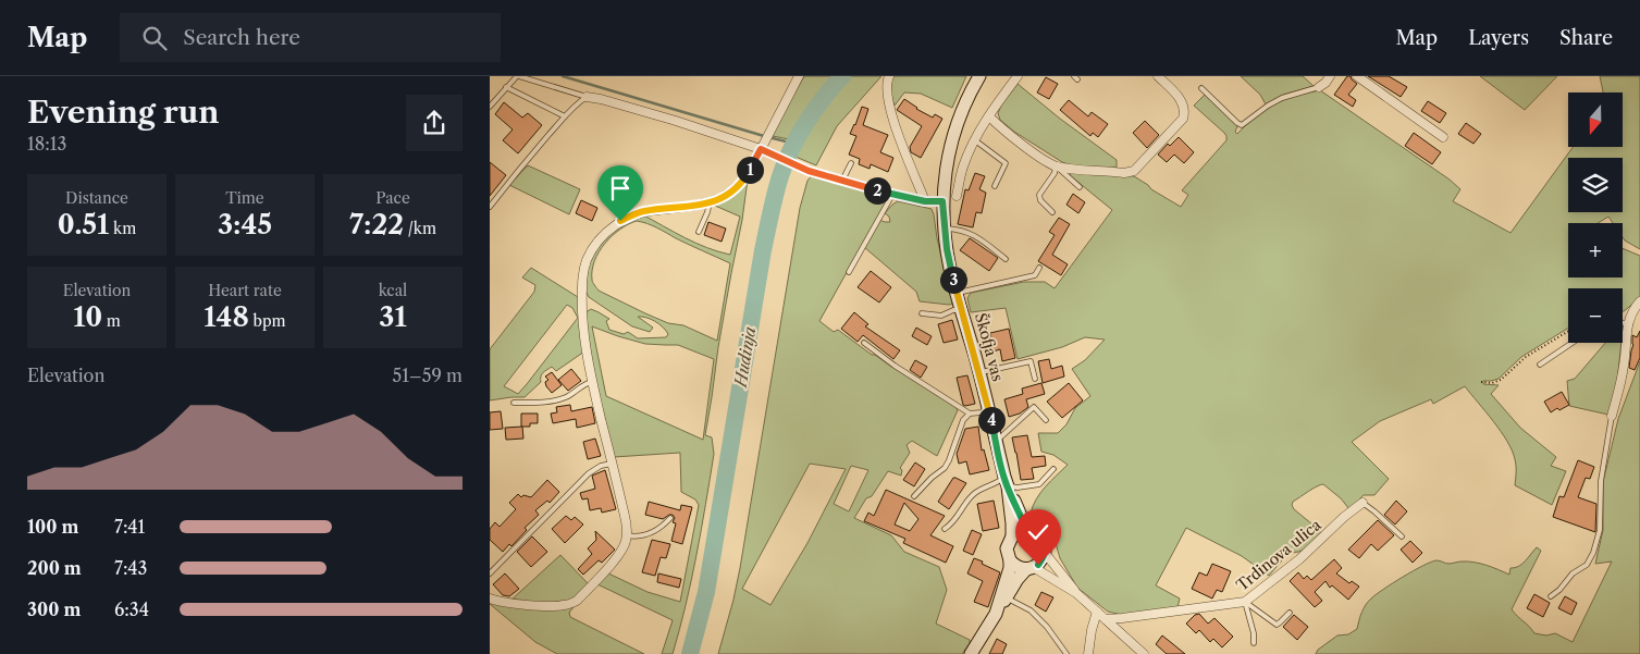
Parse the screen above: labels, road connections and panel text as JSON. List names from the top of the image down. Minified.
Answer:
{"streets":{"main road":["Škofja vas"],"street":["Trdinova ulica"]},"water":["Hudinja"],"north":"bottom","page":{"header":"Map","search":"Search here","nav":["Map","Layers","Share"],"heading":["Evening run","18:13"],"map_buttons":["+","−"],"pins":["1","2","3","4"],"stats":[["Distance","0.51 km"],["Time","3:45"],["Pace","7:22 /km"],["Elevation","10 m"],["Heart rate","148 bpm"],["kcal","31"]],"chart":["Elevation","51–59 m"],"list":[{"name":"100 m","note":"7:41"},{"name":"200 m","note":"7:43"},{"name":"300 m","note":"6:34"}]}}
